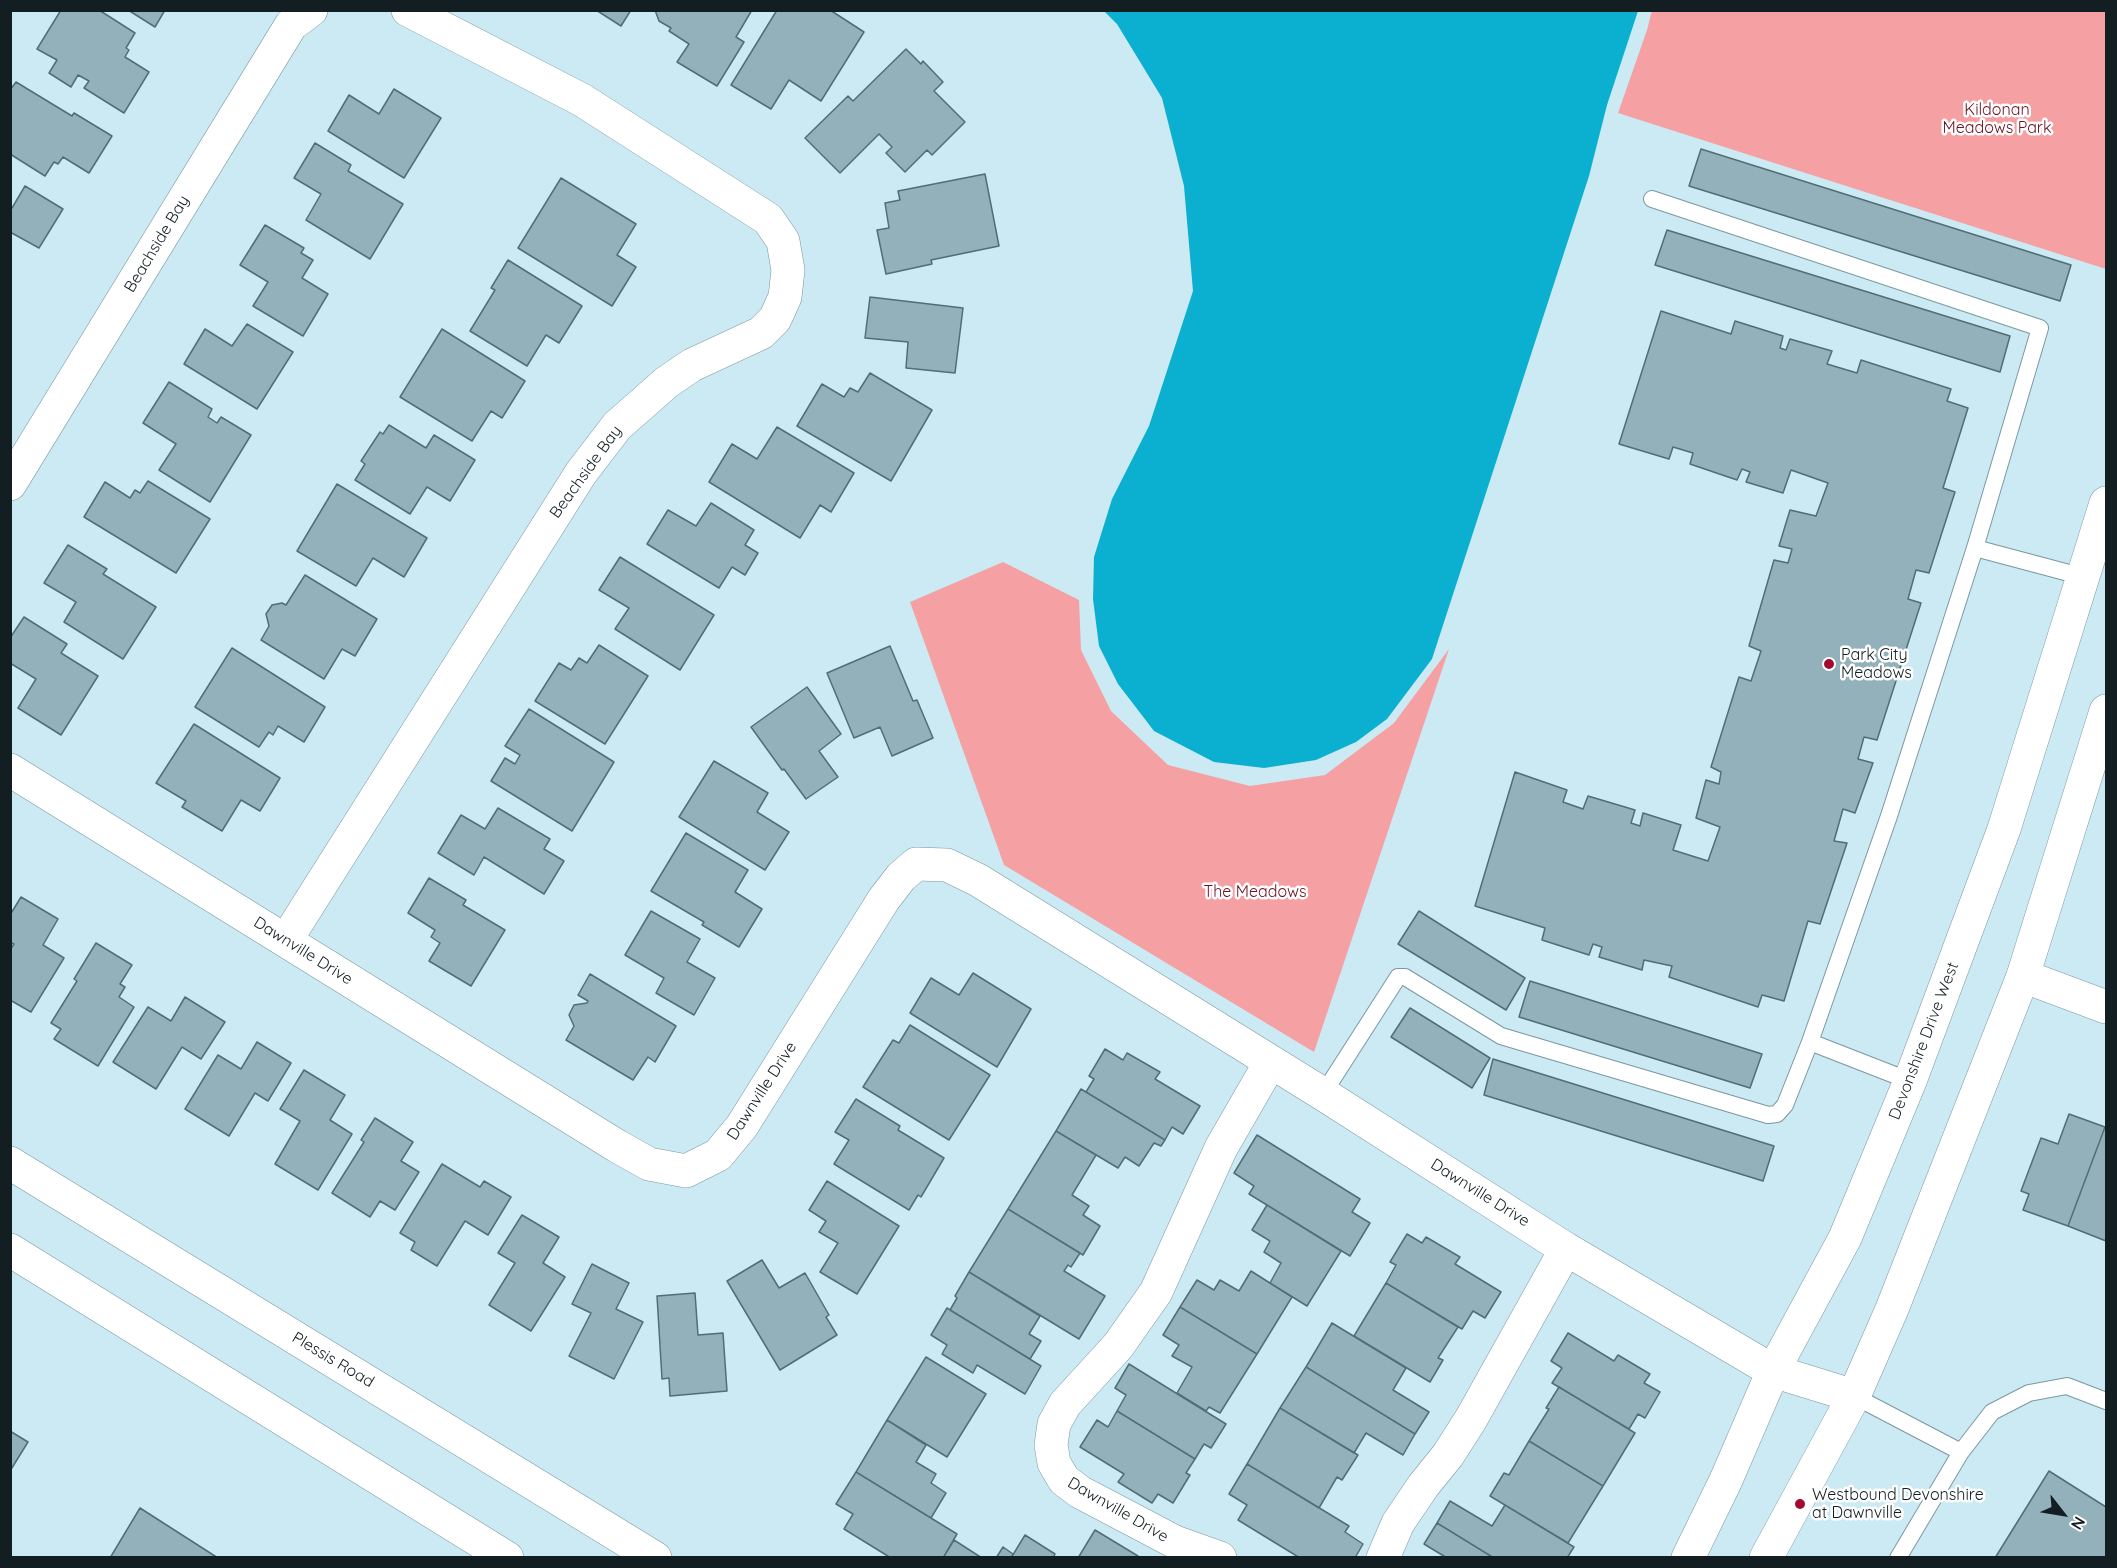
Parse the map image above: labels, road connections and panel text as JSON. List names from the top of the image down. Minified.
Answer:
{"streets":{"street":["Beachside Bay","Dawnville Drive","Devonshire Drive West","Plessis Road"]},"crossings":[["Beachside Bay","Dawnville Drive"],["Dawnville Drive","Devonshire Drive West"]],"parks":["Kildonan Meadows Park","The Meadows"],"places":["Park City Meadows","Westbound Devonshire at Dawnville"],"north":"bottom right"}
